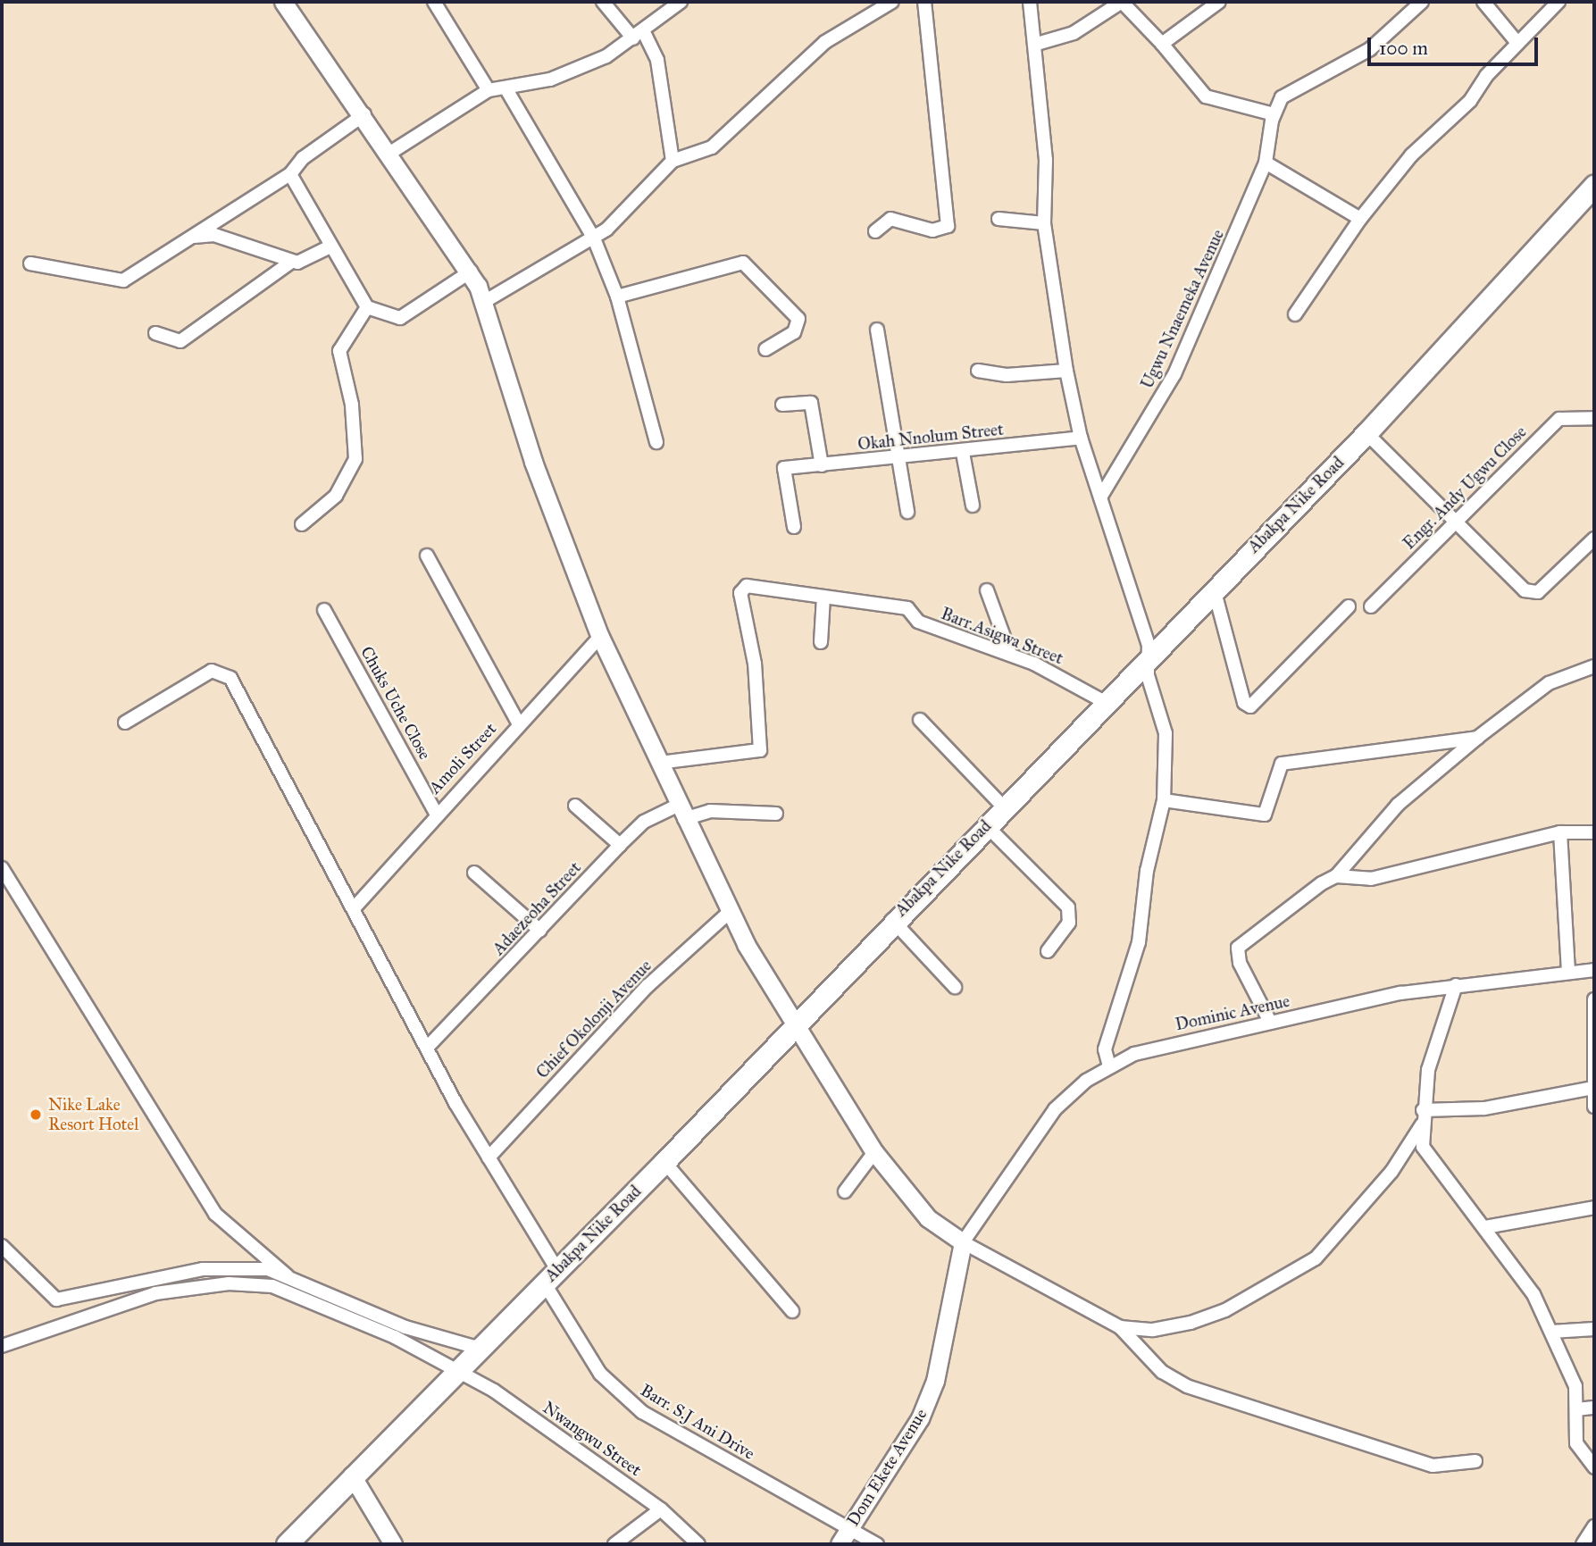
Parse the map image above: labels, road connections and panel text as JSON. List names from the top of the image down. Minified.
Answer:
{"streets":{"main road":["Abakpa Nike Road","Dom Ekete Avenue"],"street":["Ugwu Nnaemeka Avenue","Okah Nnolum Street","Engr. Andy Ugwu Close","Barr.Asigwa Street","Chuks Uche Close","Amoli Street","Adaezeoha Street","Dominic Avenue","Chief Okolonji Avenue","Barr. S.J Ani Drive","Nwangwu Street"]},"crossings":[["Abakpa Nike Road","Barr.Asigwa Street"],["Abakpa Nike Road","Barr. S.J Ani Drive"],["Abakpa Nike Road","Nwangwu Street"],["Chuks Uche Close","Amoli Street"],["Amoli Street","Barr. S.J Ani Drive"],["Adaezeoha Street","Barr. S.J Ani Drive"],["Dominic Avenue","Dom Ekete Avenue"],["Chief Okolonji Avenue","Barr. S.J Ani Drive"],["Barr. S.J Ani Drive","Dom Ekete Avenue"]],"places":["Nike Lake Resort Hotel"],"scale_bar":"100 m"}
